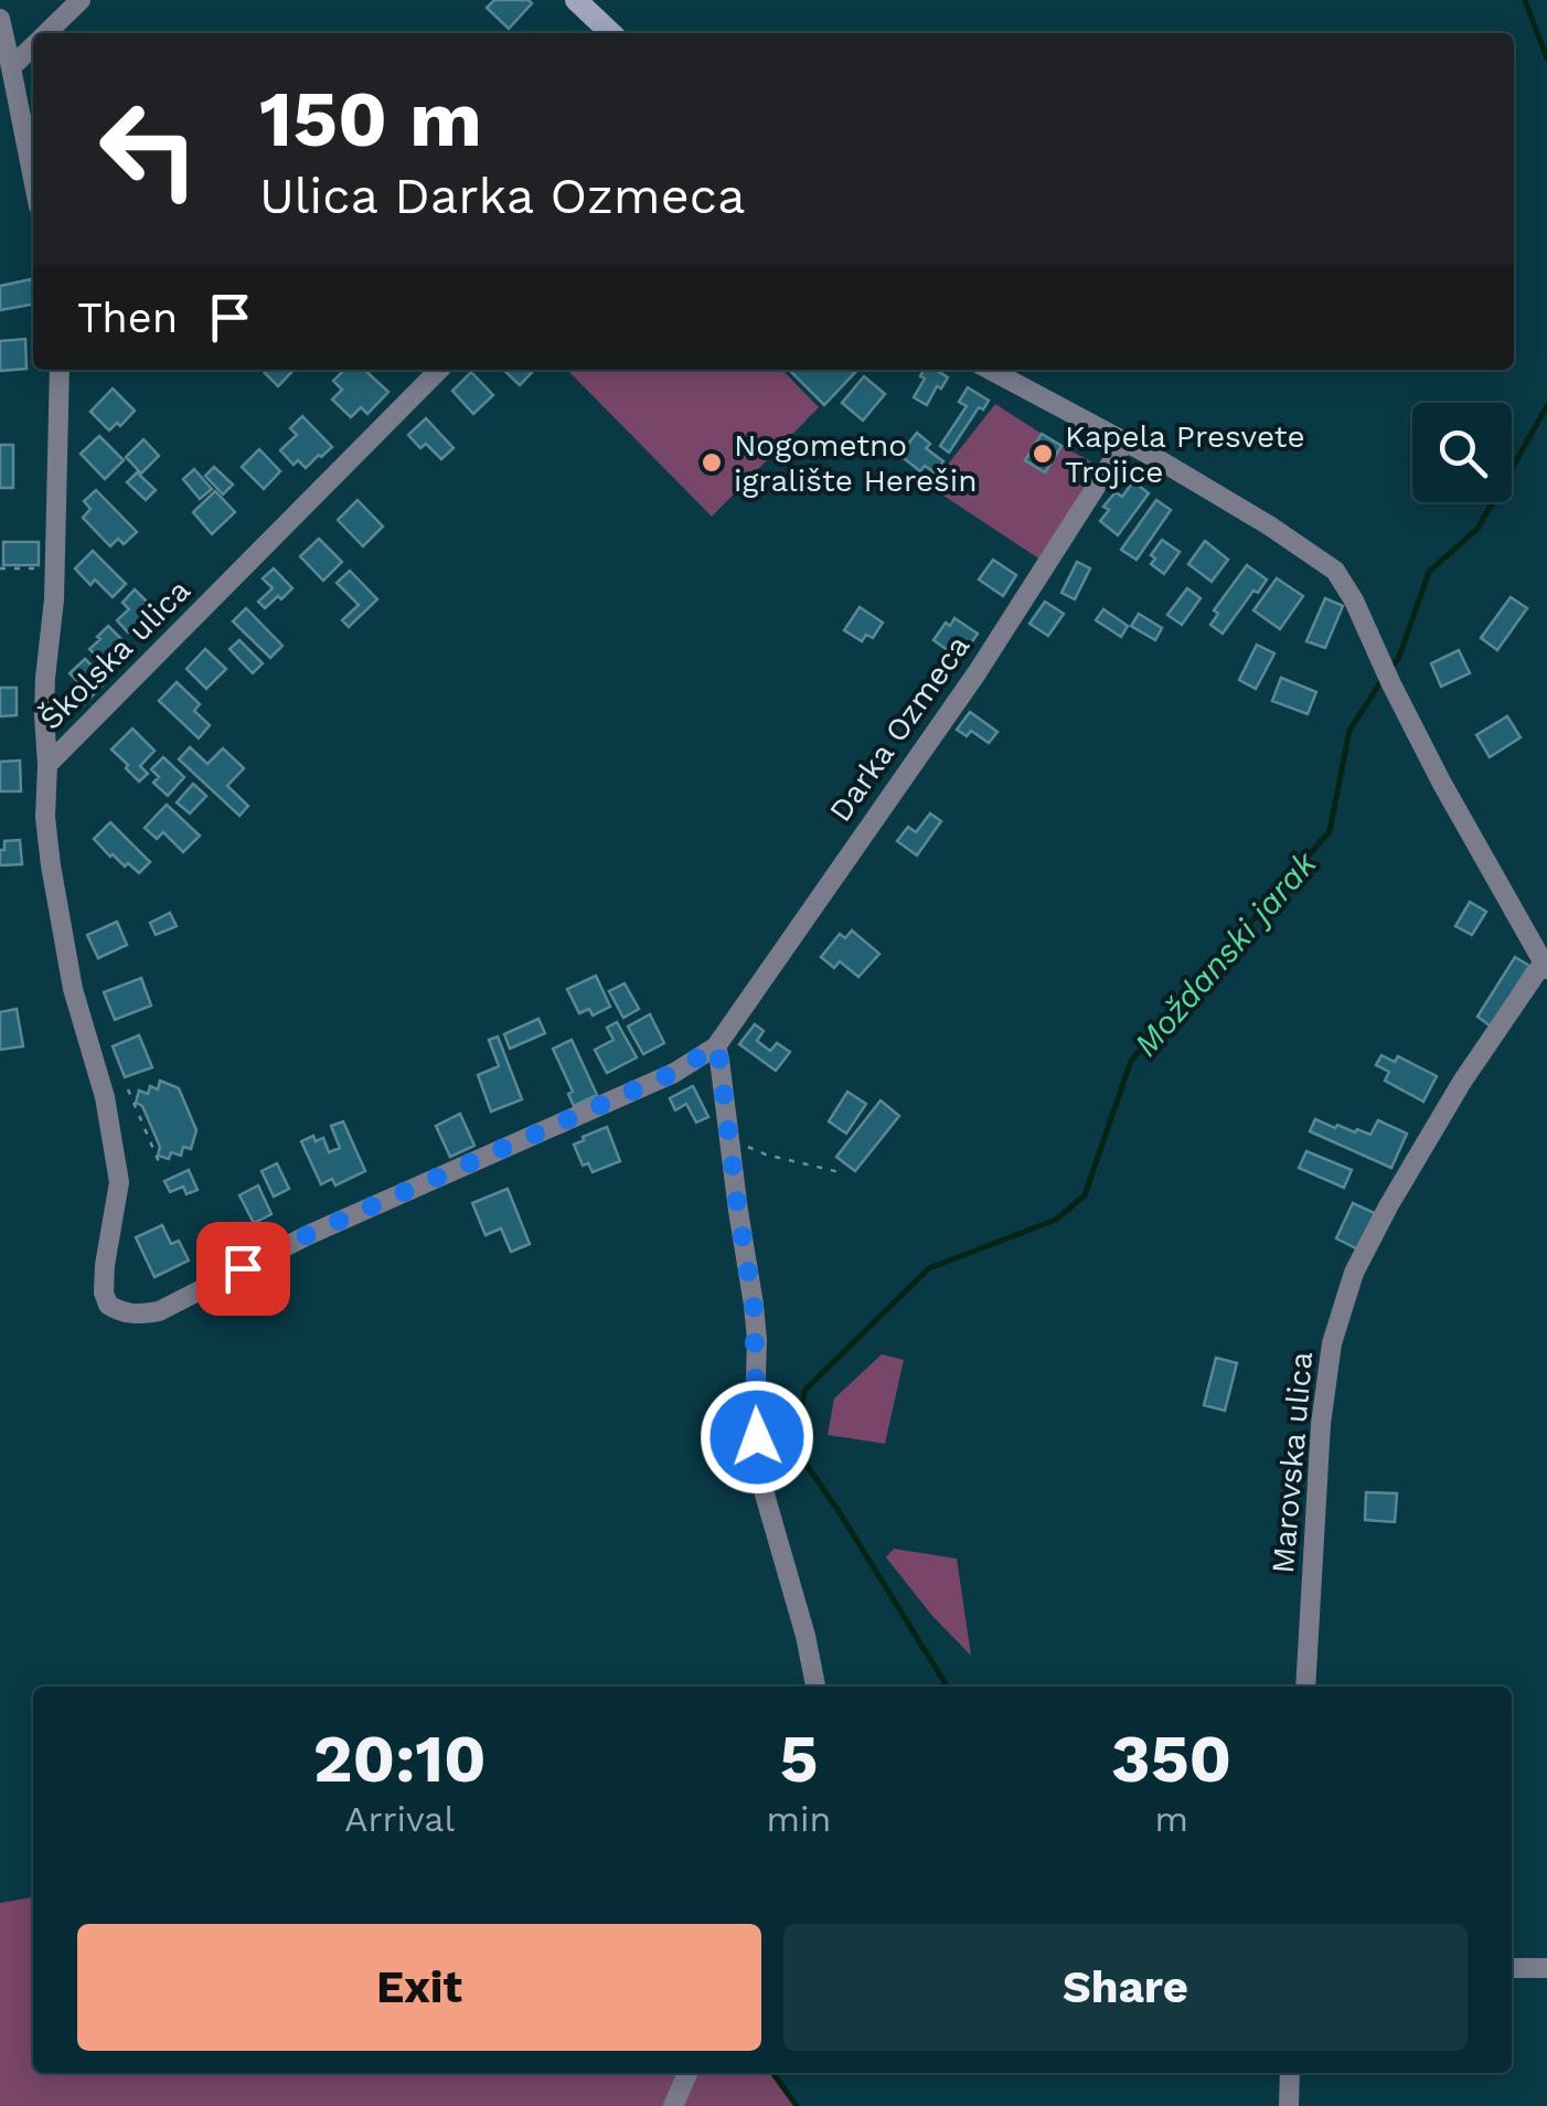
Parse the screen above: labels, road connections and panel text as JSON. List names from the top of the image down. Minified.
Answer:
{"streets":{"street":["Školska ulica","Darka Ozmeca","Marovska ulica"]},"crossings":[["Školska ulica","Darka Ozmeca"]],"water":["Moždanski jarak"],"places":["Kapela Presvete Trojice","Nogometno igralište Herešin"],"page":{"turn":["150 m","Ulica Darka Ozmeca"],"then":"Then","eta":["20:10","Arrival","5","min","350","m"],"buttons":["Exit","Share"]}}
